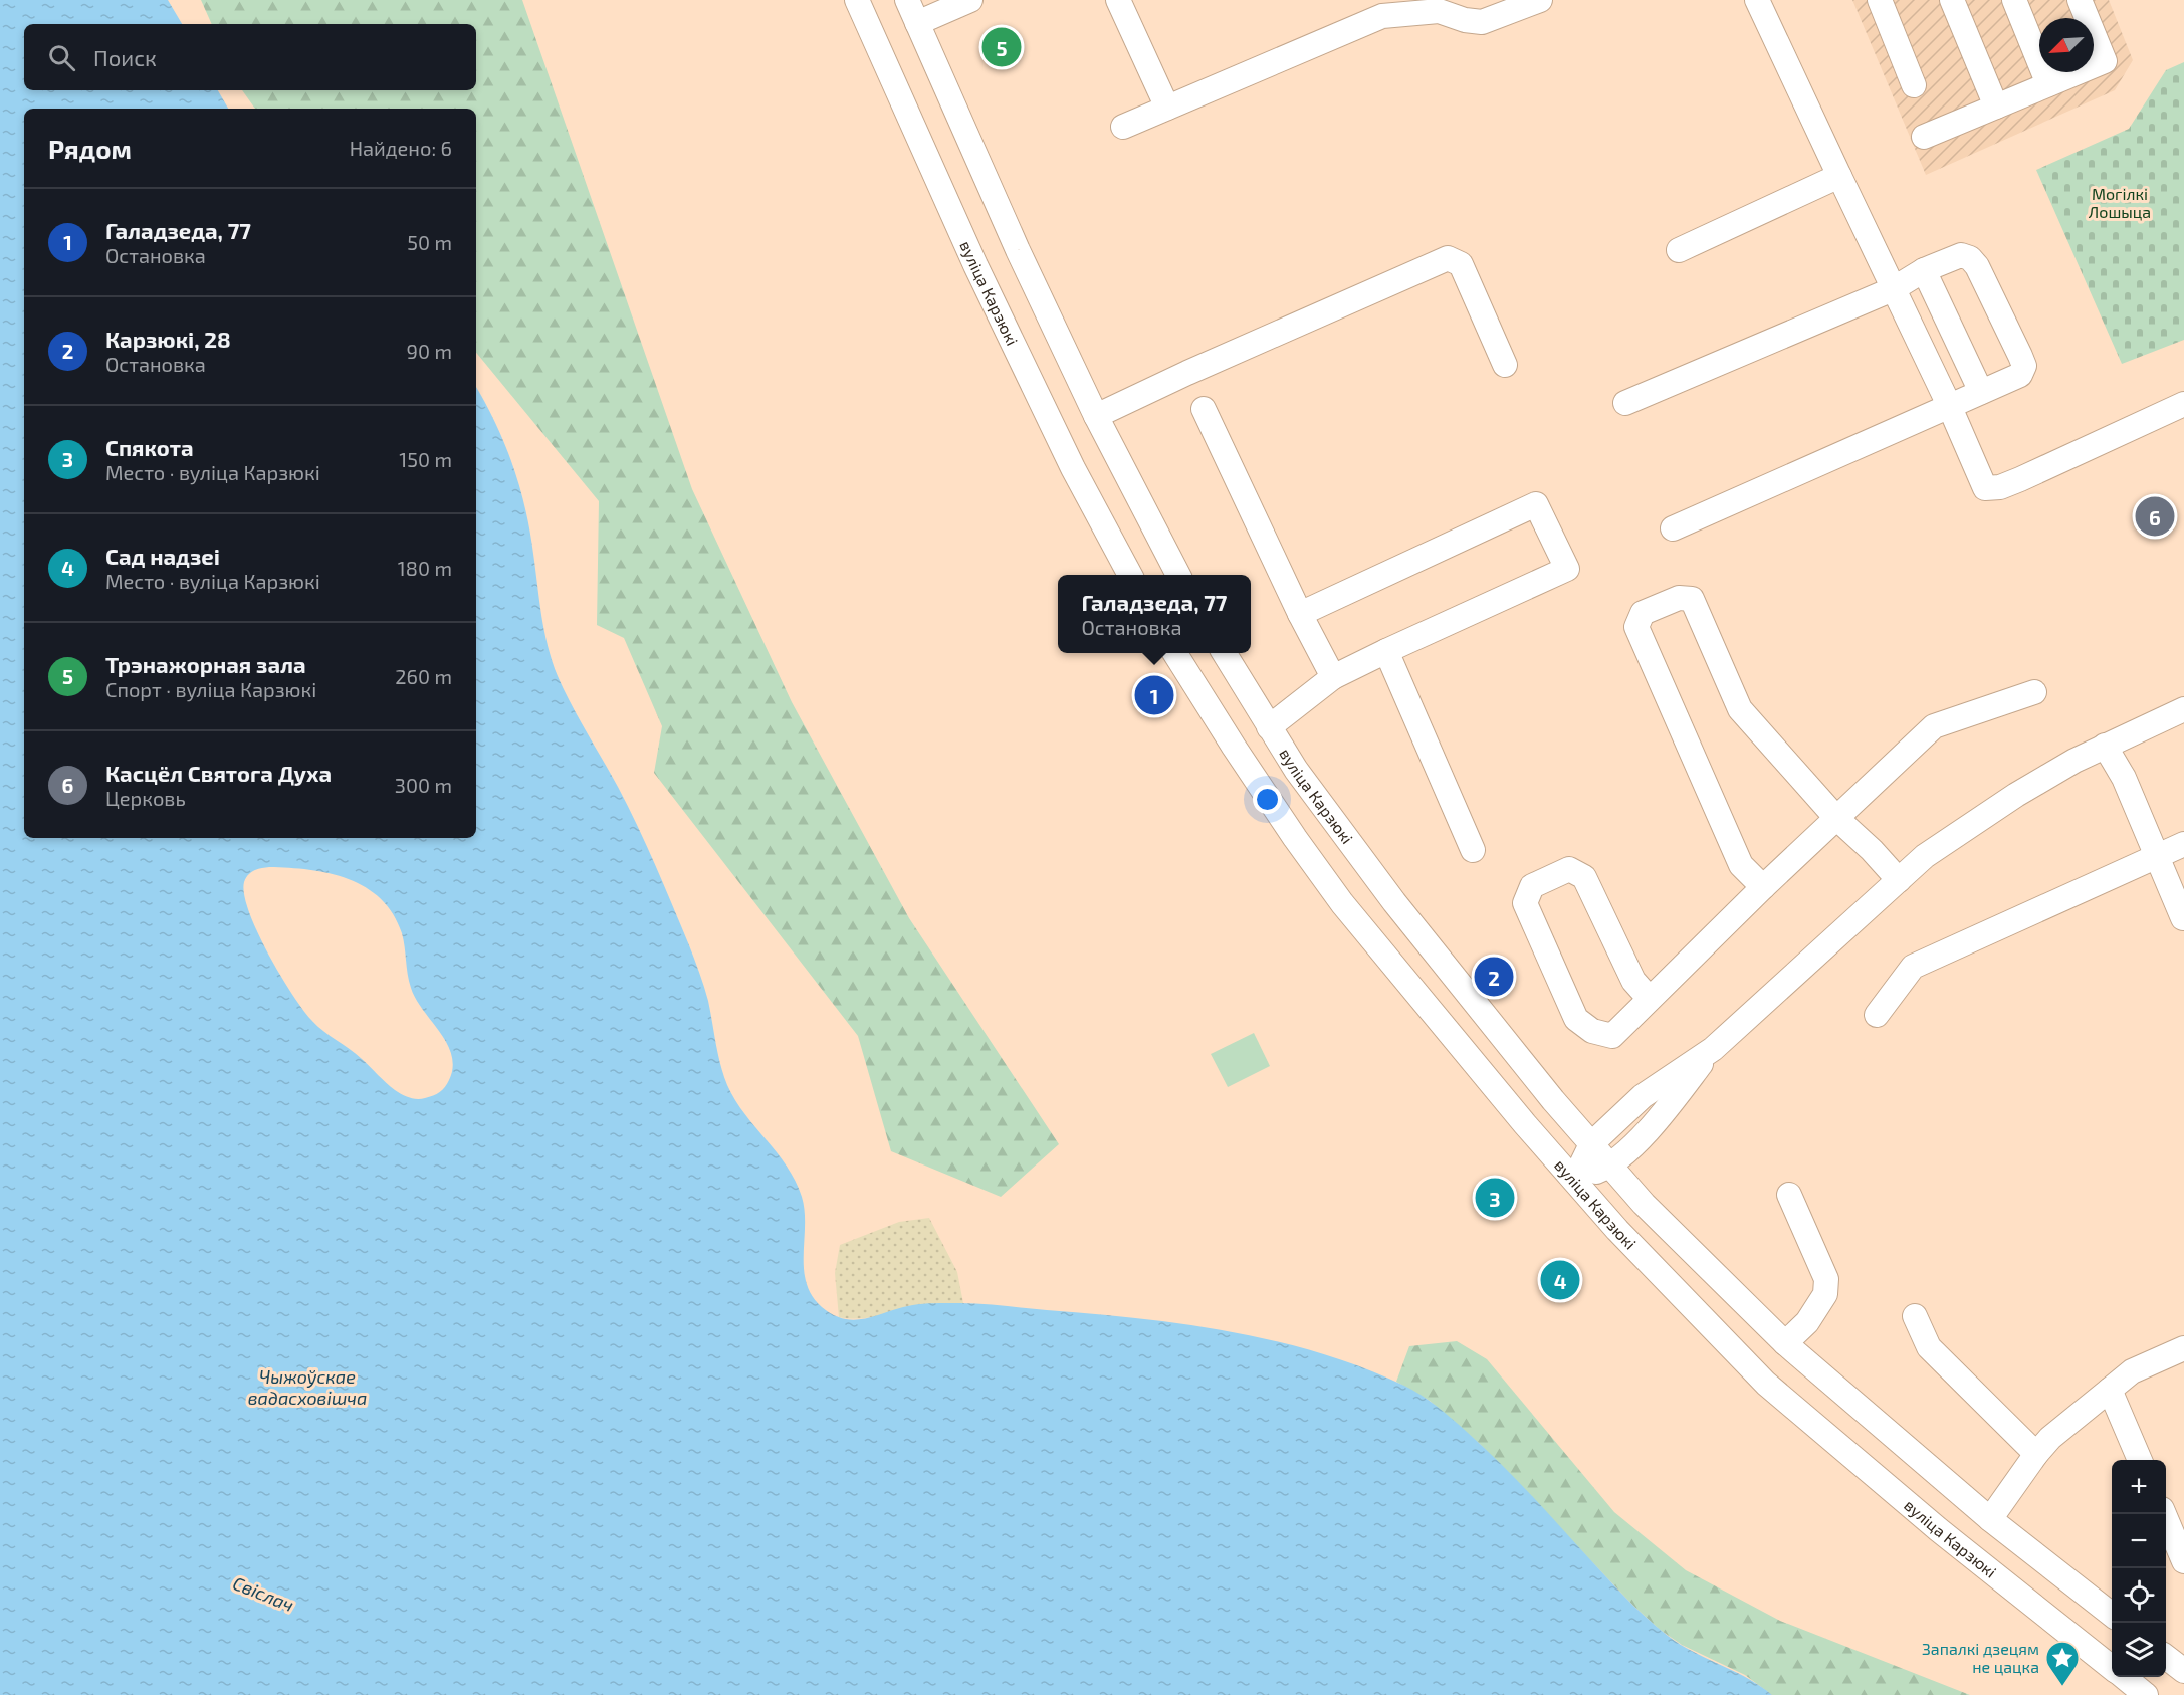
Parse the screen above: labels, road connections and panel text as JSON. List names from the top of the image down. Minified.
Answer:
{"streets":{"street":["вуліца Карзюкі"]},"water":["Чыжоўскае вадасховішча","Свіслач"],"parks":["Могілкі Лошыца"],"places":{"place":["Запалкі дзецям не цацка"]},"north":"bottom left","page":{"search":"Поиск","pins":["5","6","1","2","3","4"],"heading":["Рядом","Найдено: 6"],"list":[{"mark":"1","name":"Галадзеда, 77","note":"Остановка","value":"50 m"},{"mark":"2","name":"Карзюкі, 28","note":"Остановка","value":"90 m"},{"mark":"3","name":"Спякота","note":"Место · вуліца Карзюкі","value":"150 m"},{"mark":"4","name":"Сад надзеі","note":"Место · вуліца Карзюкі","value":"180 m"},{"mark":"5","name":"Трэнажорная зала","note":"Спорт · вуліца Карзюкі","value":"260 m"},{"mark":"6","name":"Касцёл Святога Духа","note":"Церковь","value":"300 m"}],"popup":["Галадзеда, 77","Остановка"],"map_buttons":["+","−"]}}
